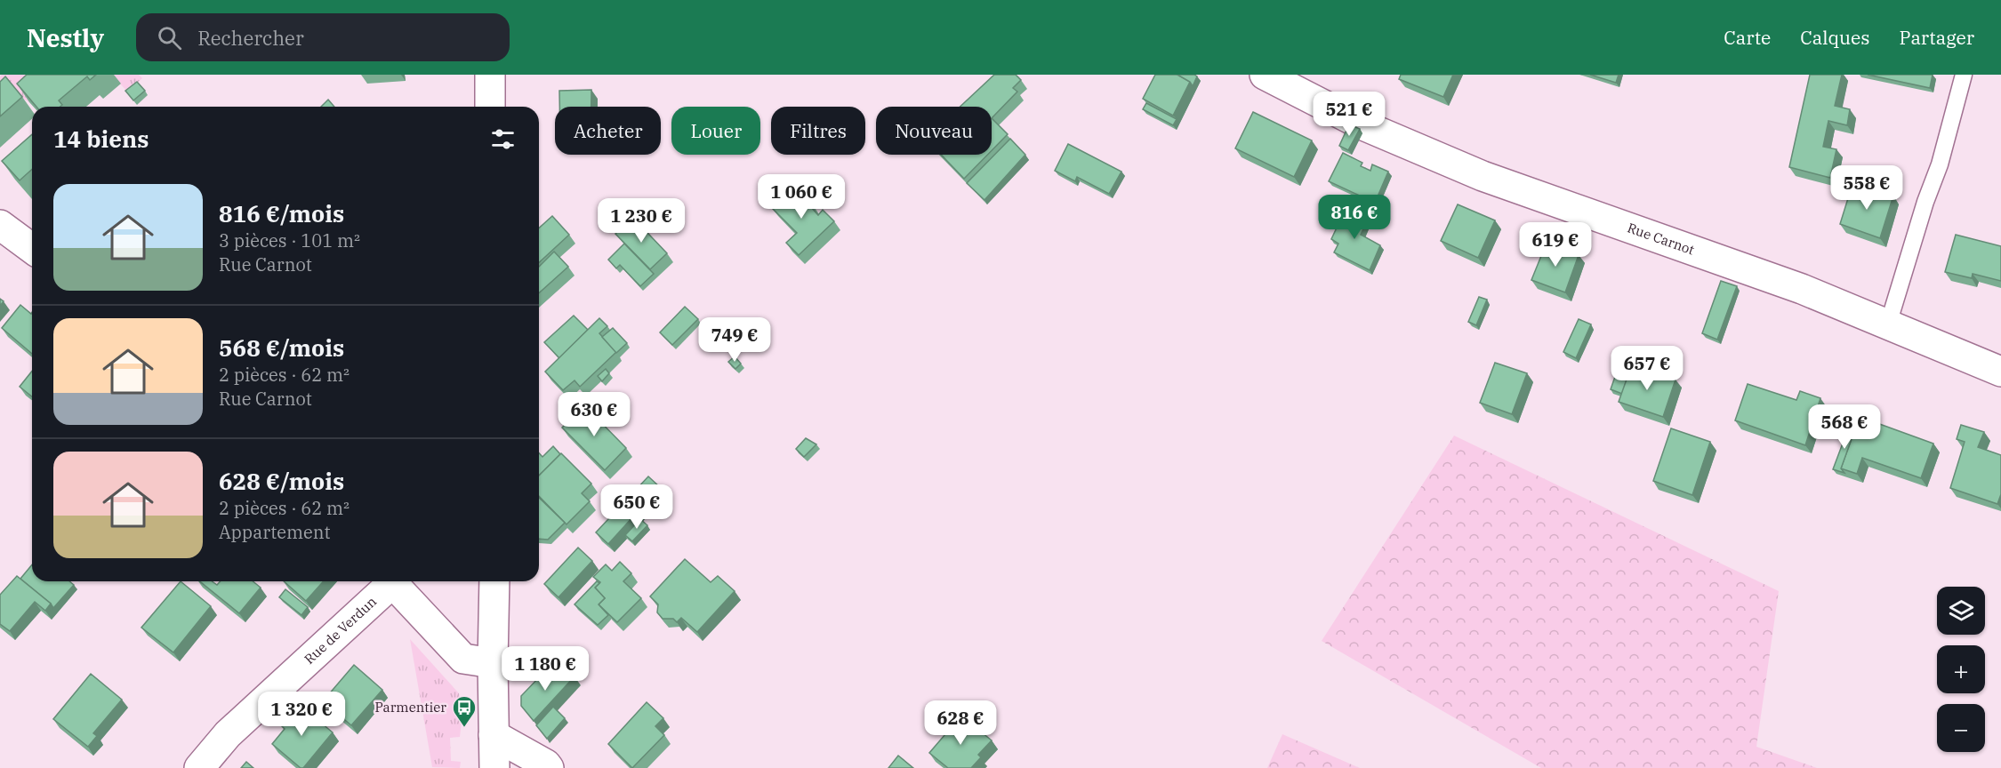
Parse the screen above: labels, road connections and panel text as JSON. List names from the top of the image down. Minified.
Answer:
{"streets":{"street":["Rue Carnot","Rue de Verdun"]},"places":{"bus stop":["Parmentier"]},"page":{"header":"Nestly","search":"Rechercher","nav":["Carte","Calques","Partager"],"price":["521 €","558 €","1 060 €","816 €","1 230 €","619 €","749 €","657 €","630 €","568 €","650 €","1 180 €","1 320 €","628 €"],"chip":["Acheter","Louer","Filtres","Nouveau"],"heading":"14 biens","list":[{"name":"816 €/mois","note":"3 pièces · 101 m² · Rue Carnot"},{"name":"568 €/mois","note":"2 pièces · 62 m² · Rue Carnot"},{"name":"628 €/mois","note":"2 pièces · 62 m² · Appartement"}],"map_buttons":["+","−"]}}
